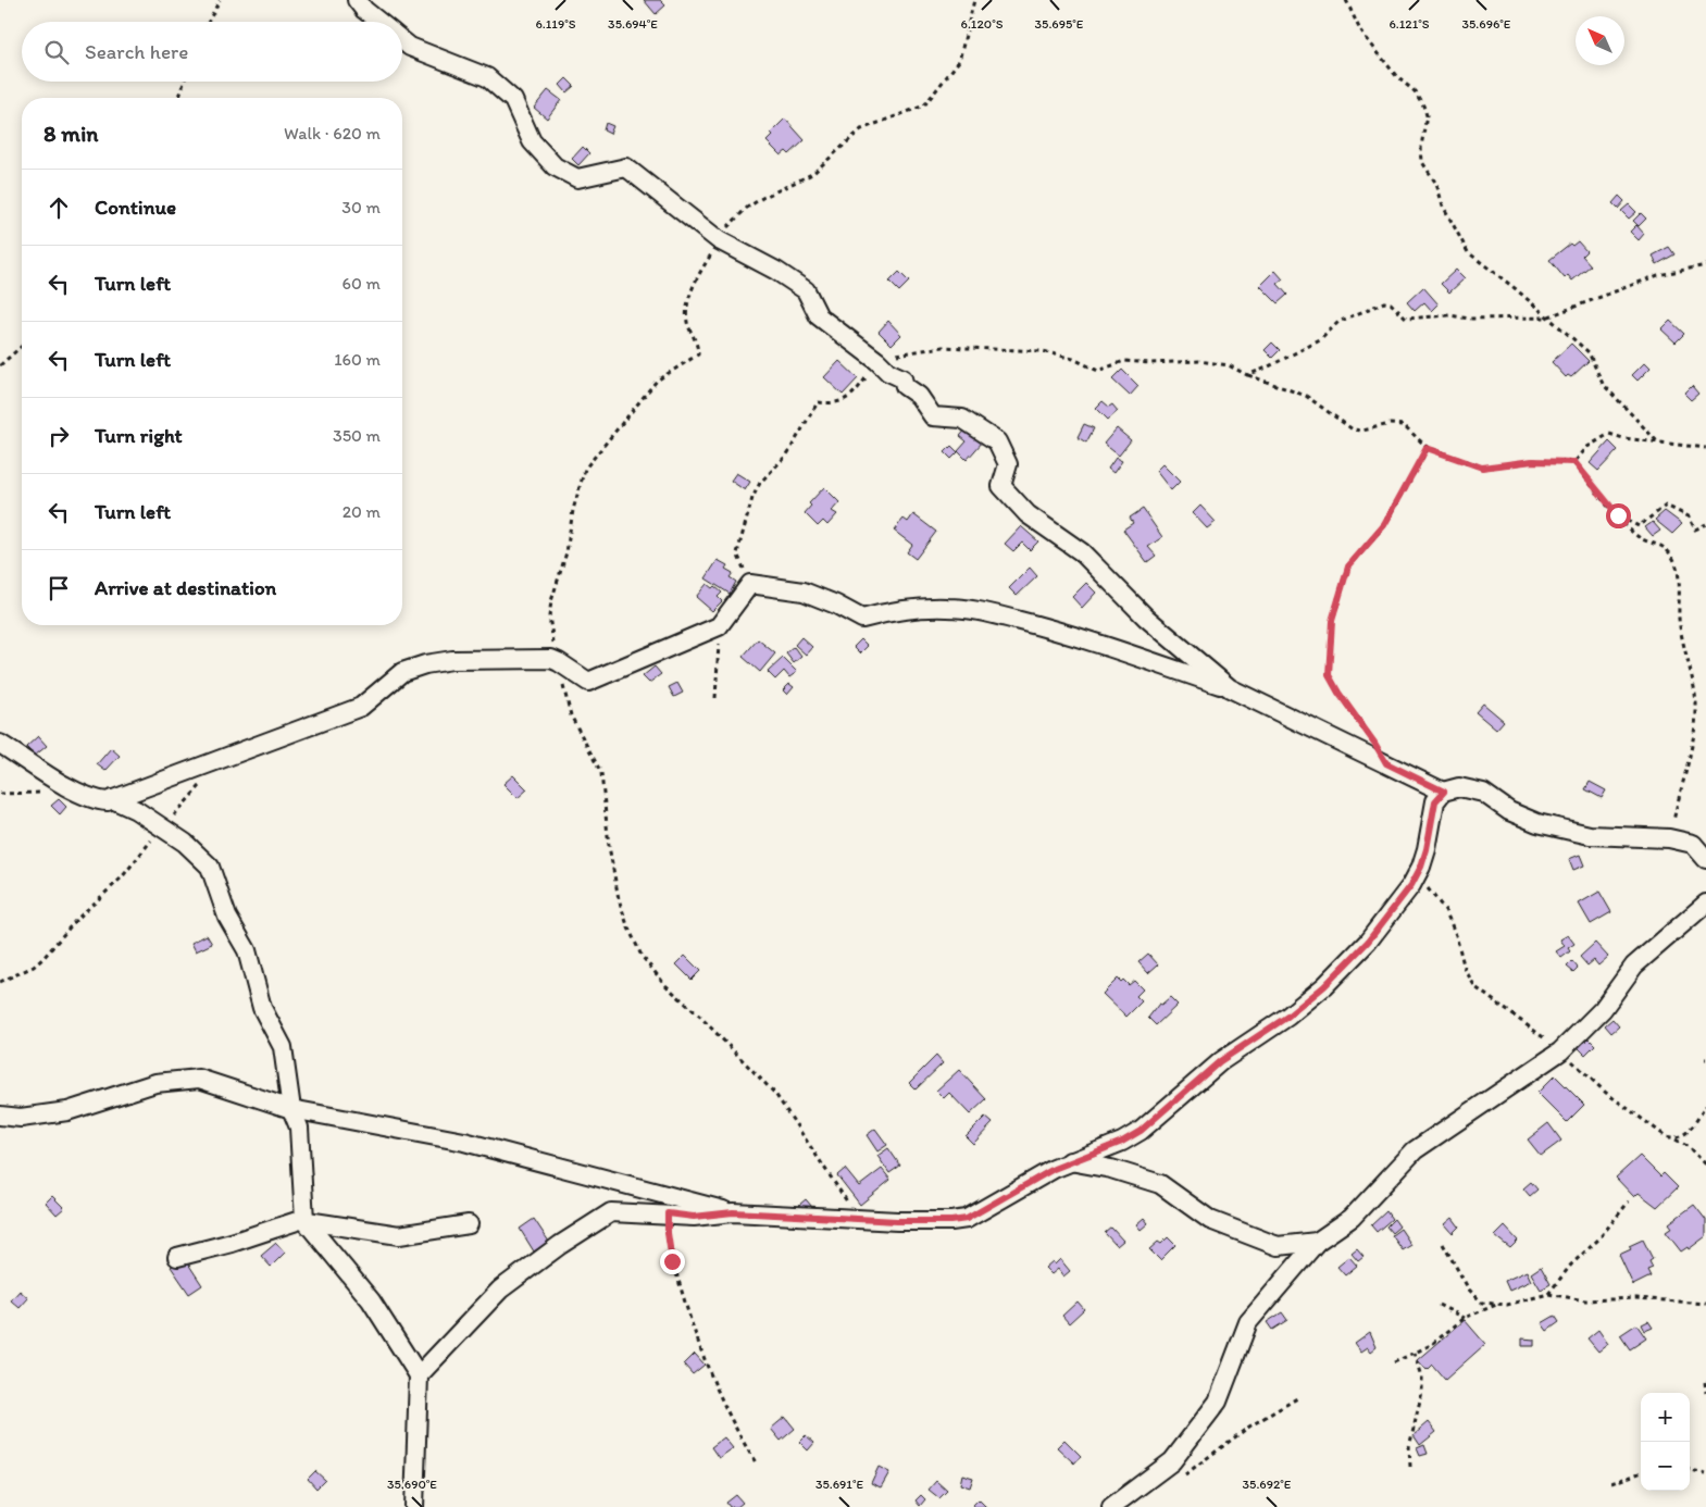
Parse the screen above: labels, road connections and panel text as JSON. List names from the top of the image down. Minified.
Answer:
{"north":"top left","page":{"search":"Search here","heading":["8 min","Walk · 620 m"],"list":[["Continue","30 m"],["Turn left","60 m"],["Turn left","160 m"],["Turn right","350 m"],["Turn left","20 m"],"Arrive at destination"],"map_buttons":["+","−"]},"coordinates":["6.119°S","35.694°E","6.120°S","35.695°E","6.121°S","35.696°E","35.690°E","35.691°E","35.692°E"]}
